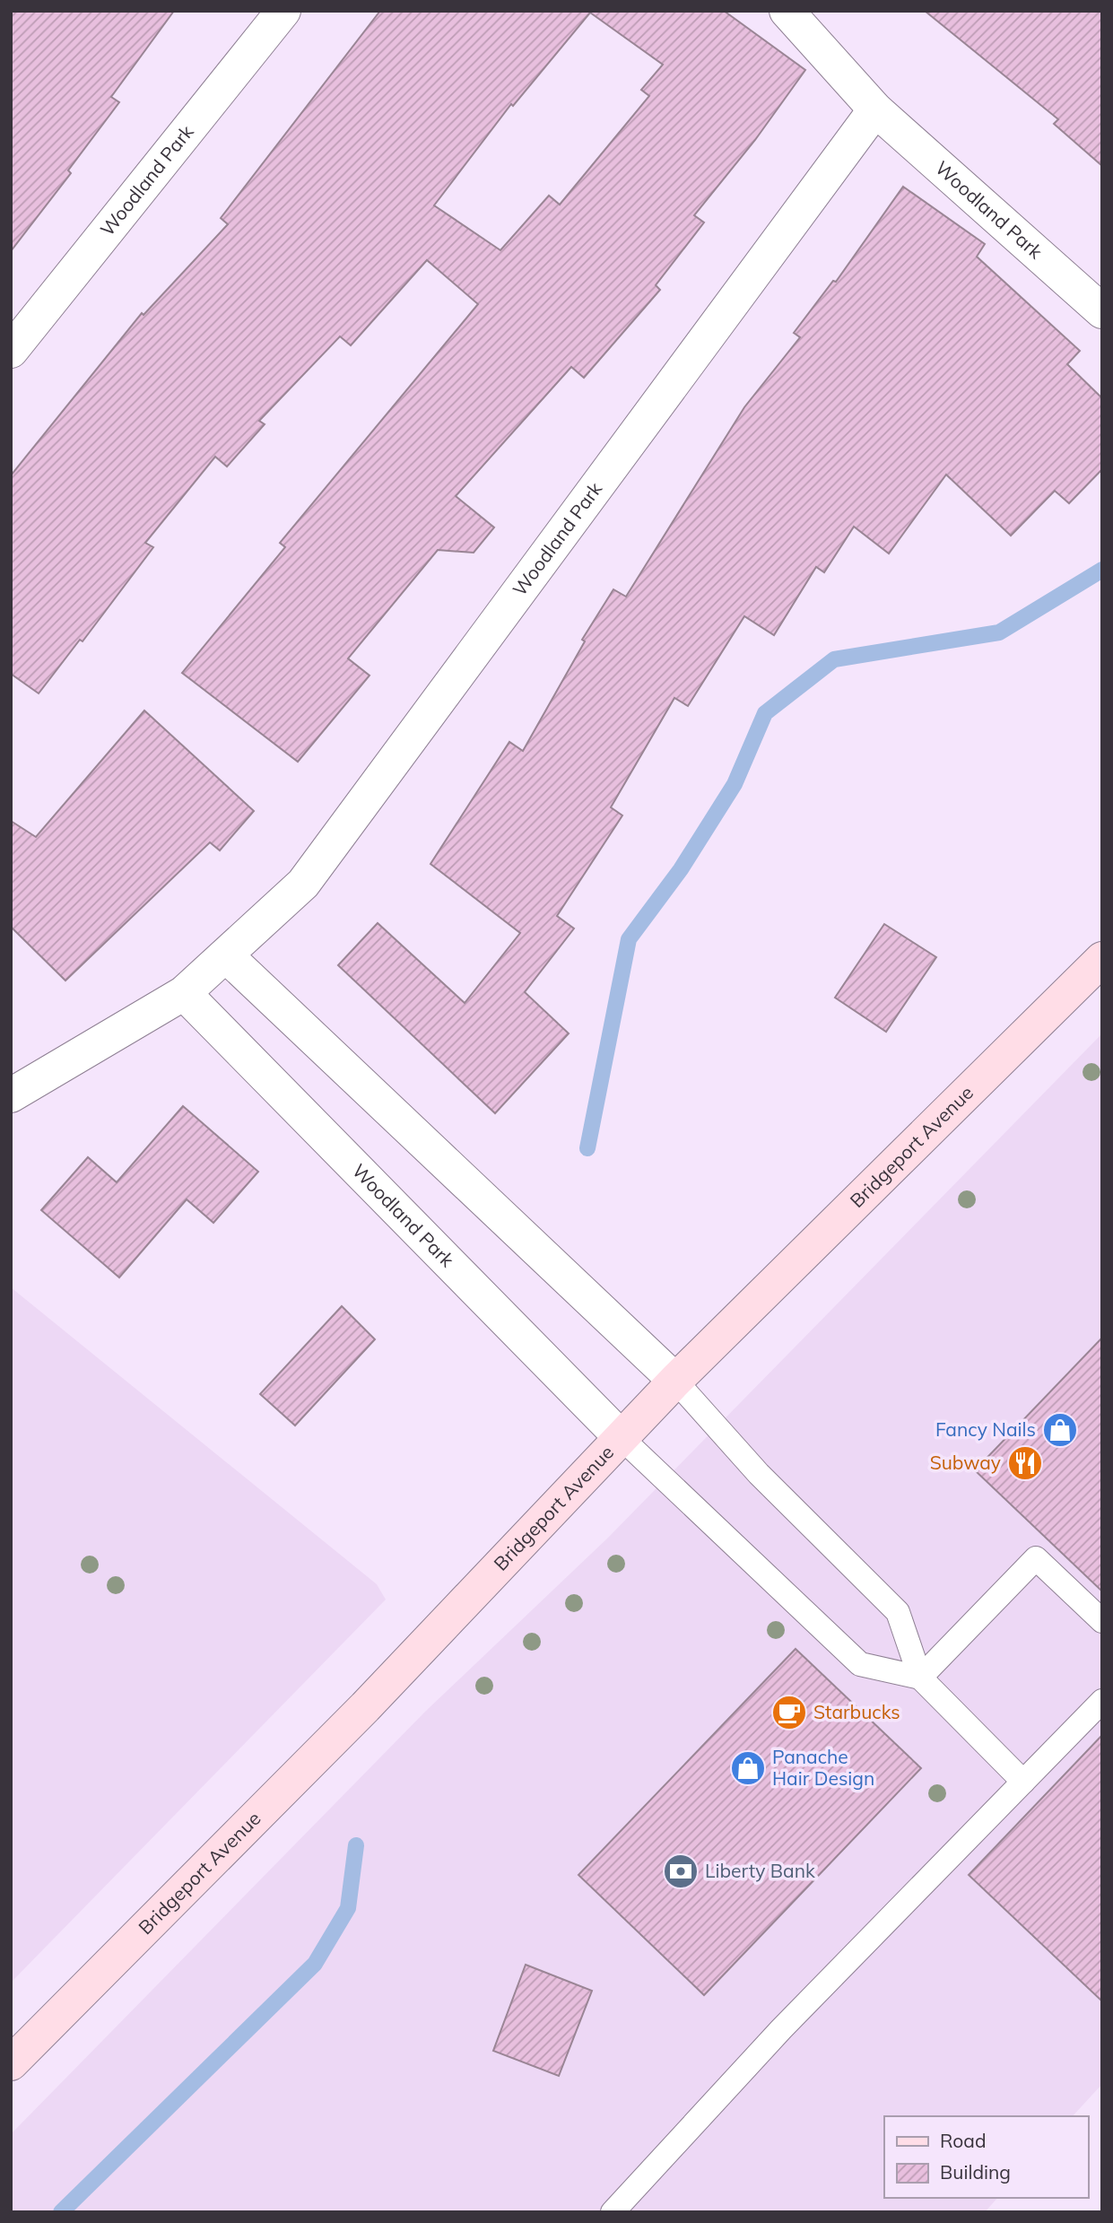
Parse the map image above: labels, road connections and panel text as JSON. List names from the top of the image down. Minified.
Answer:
{"streets":{"main road":["Bridgeport Avenue"],"street":["Woodland Park"]},"crossings":[["Woodland Park","Bridgeport Avenue"]],"places":{"shop":["Fancy Nails","Panache Hair Design"],"restaurant":["Subway"],"cafe":["Starbucks"],"bank":["Liberty Bank"]},"legend":["Road","Building"]}
